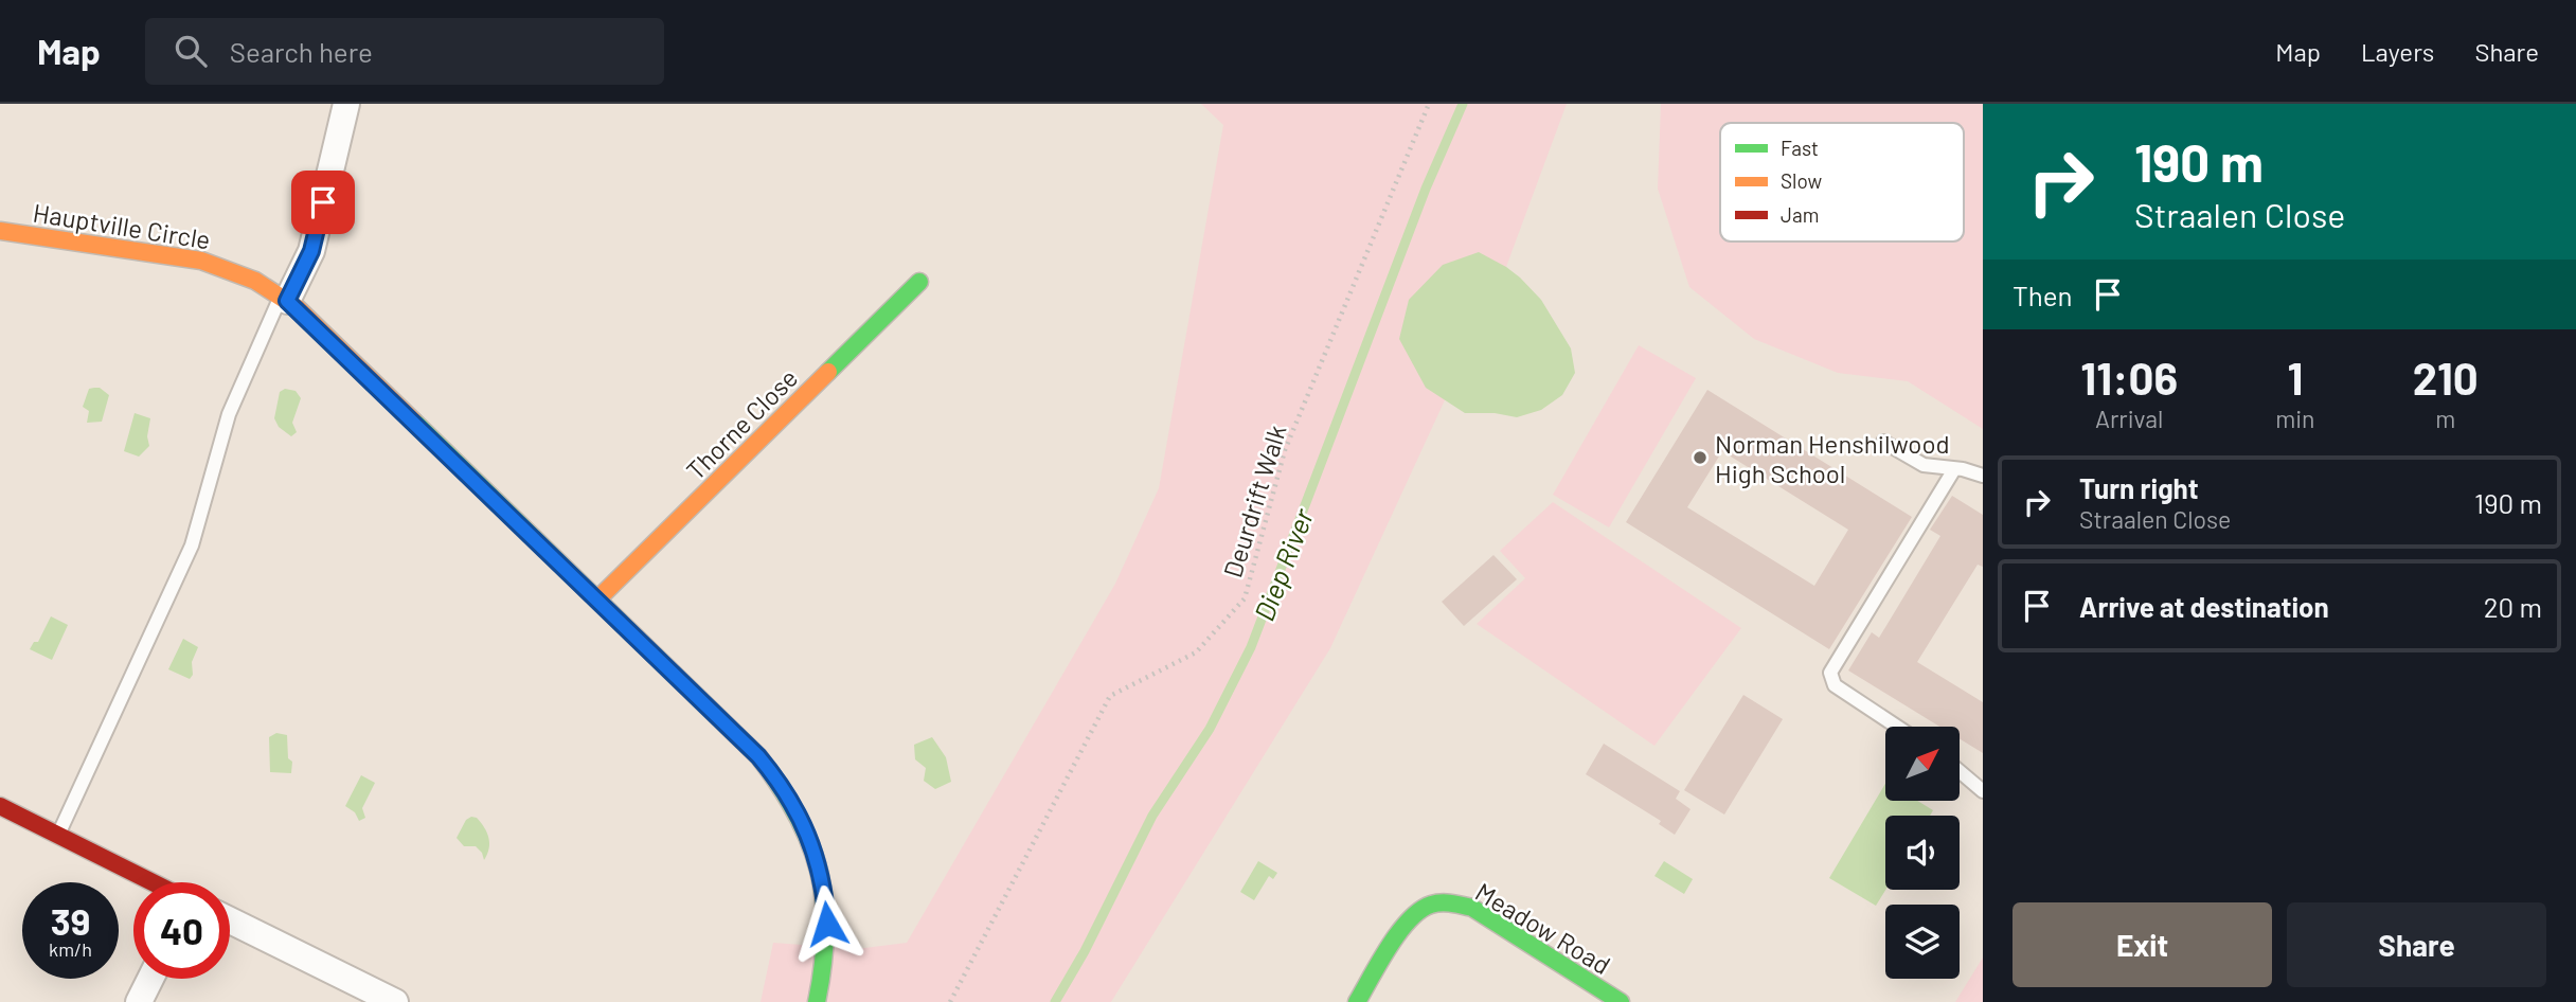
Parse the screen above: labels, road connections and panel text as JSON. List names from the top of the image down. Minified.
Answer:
{"streets":{"street":["Hauptville Circle","Thorne Close","Meadow Road"],"path":["Deurdrift Walk"]},"crossings":[["Hauptville Circle","Thorne Close"]],"water":["Diep River"],"places":["Norman Henshilwood High School"],"legend":["Fast","Slow","Jam"],"north":"top right","page":{"header":"Map","search":"Search here","nav":["Map","Layers","Share"],"turn":["190 m","Straalen Close"],"then":"Then","eta":["11:06","Arrival","1","min","210","m"],"list":[{"name":"Turn right","note":"Straalen Close","value":"190 m"},{"name":"Arrive at destination","value":"20 m"}],"speed":"39 km/h","limit":"40","buttons":["Exit","Share"]}}
